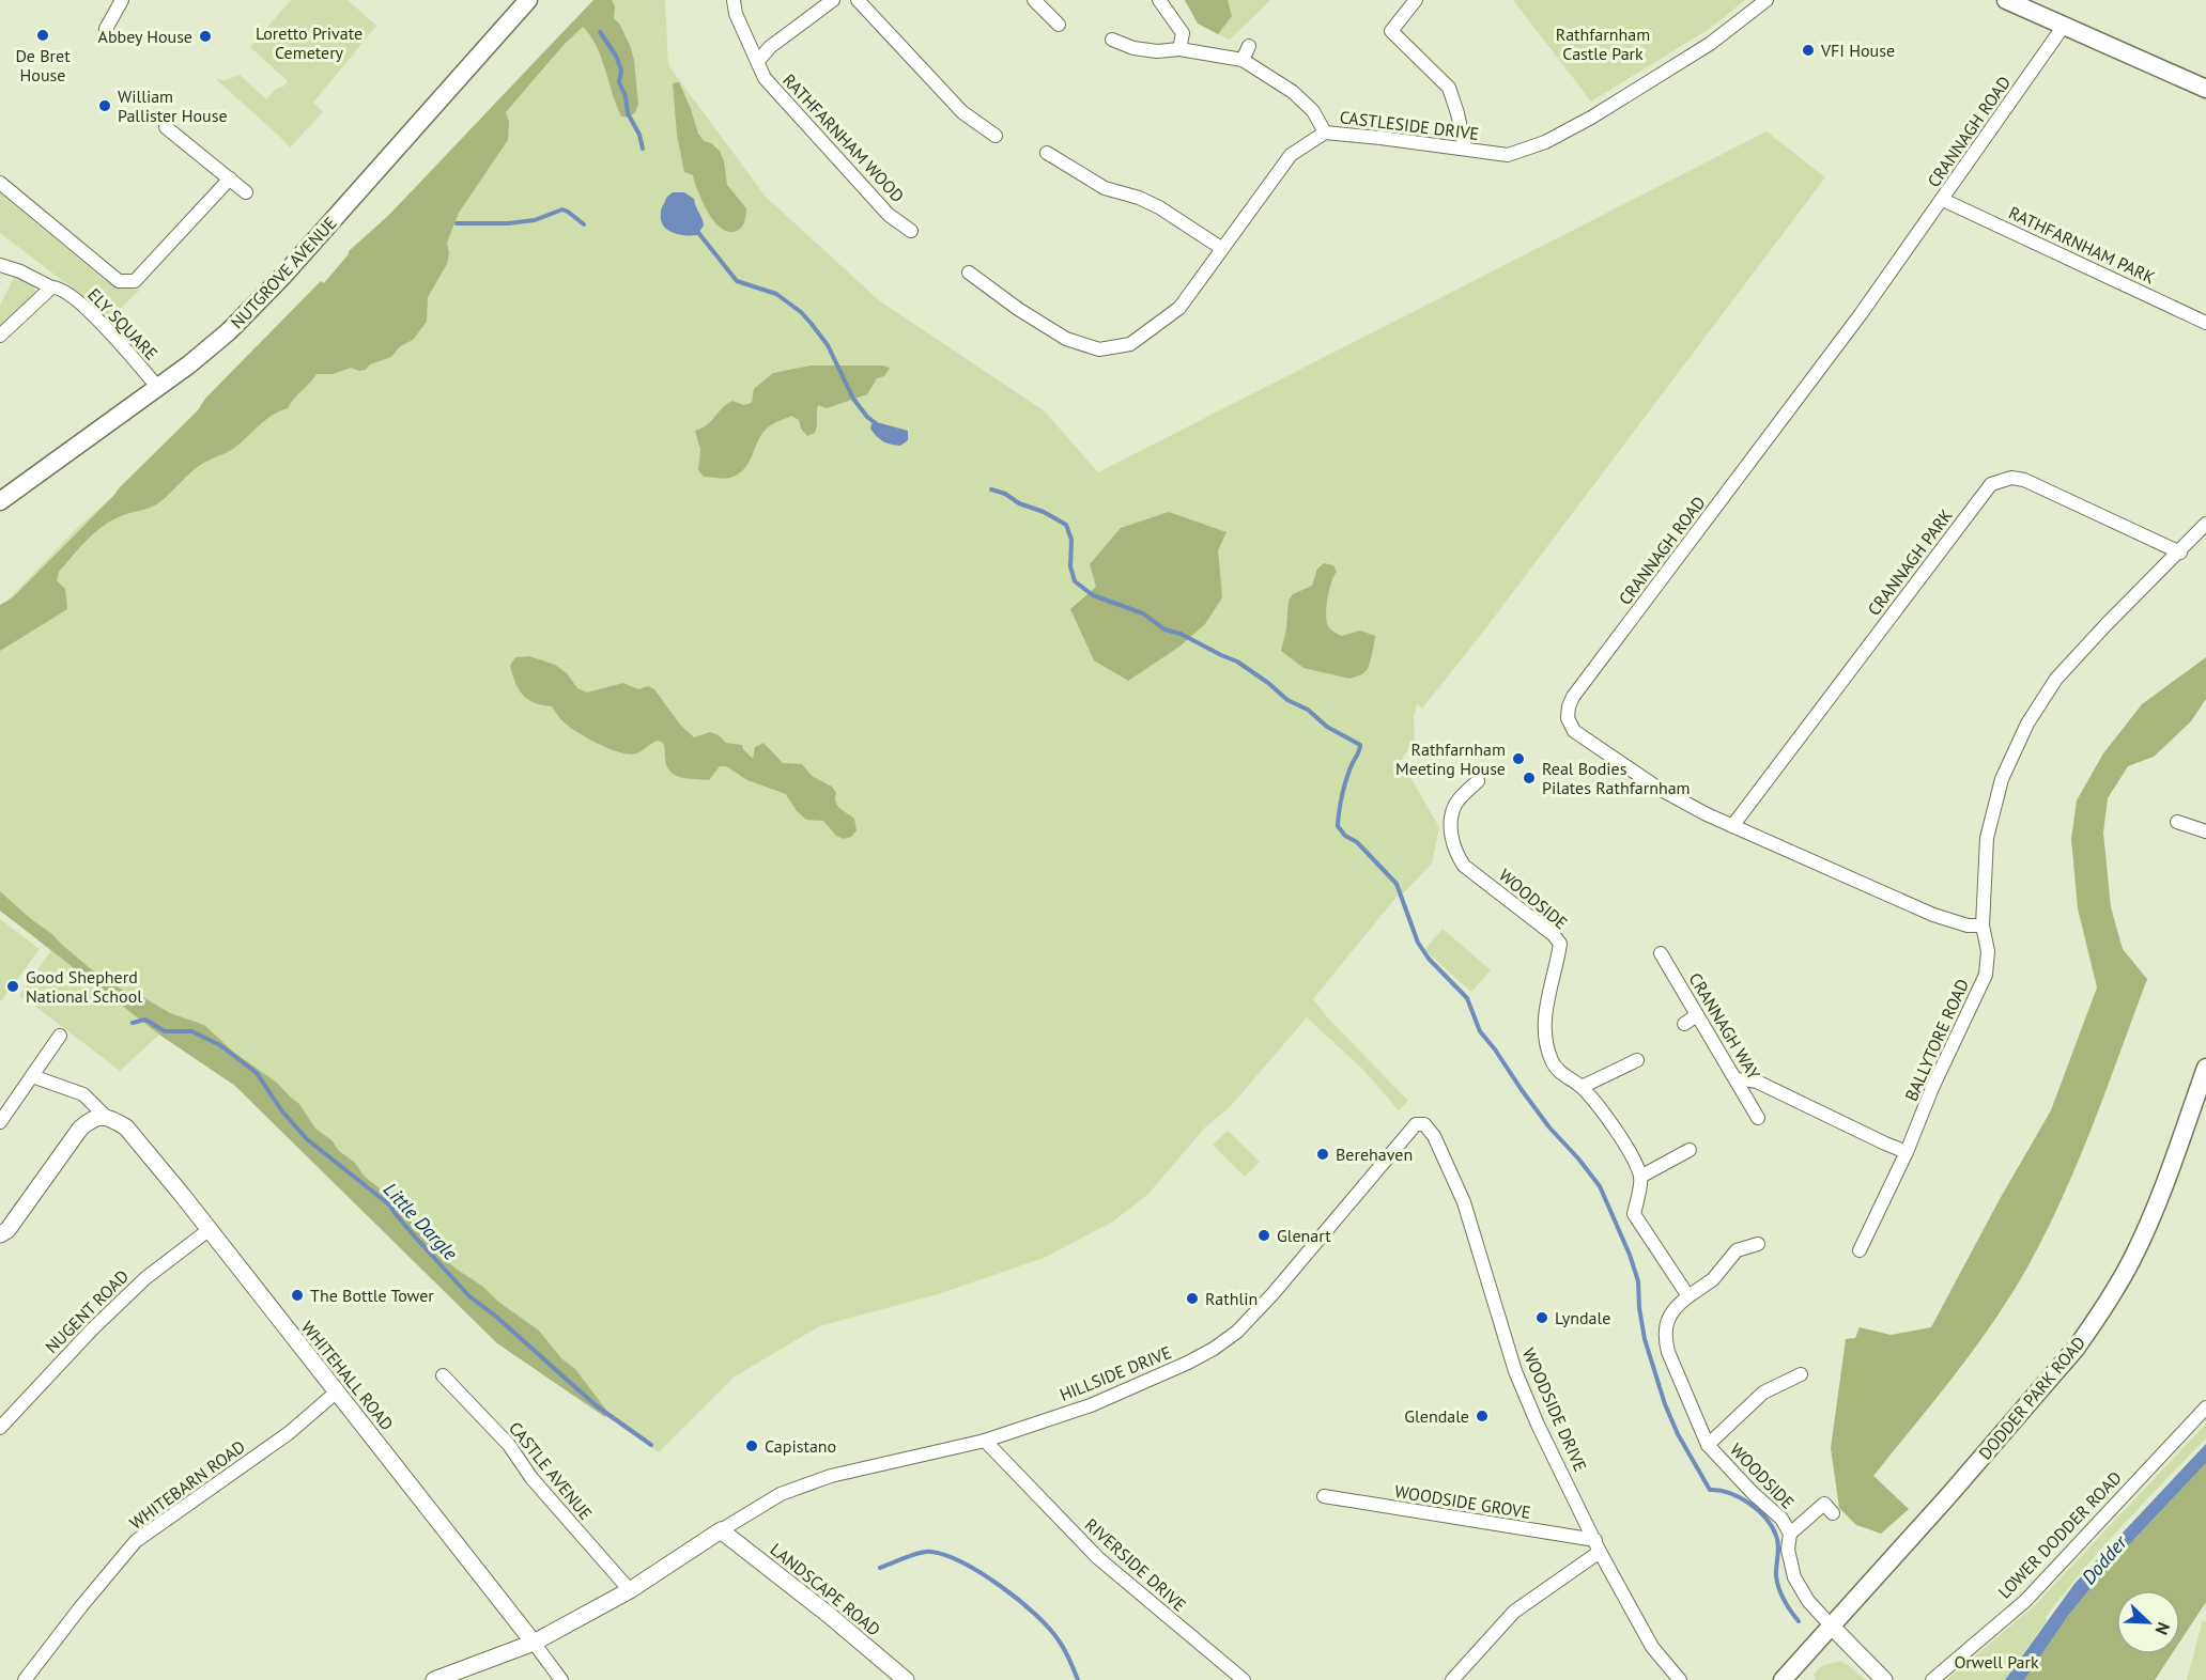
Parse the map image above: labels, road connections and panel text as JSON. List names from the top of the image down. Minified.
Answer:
{"streets":{"main road":["NUTGROVE AVENUE","DODDER PARK ROAD"],"street":["CASTLESIDE DRIVE","CRANNAGH ROAD","RATHFARNHAM WOOD","RATHFARNHAM PARK","ELY SQUARE","CRANNAGH PARK","WOODSIDE","CRANNAGH WAY","BALLYTORE ROAD","NUGENT ROAD","HILLSIDE DRIVE","WHITEHALL ROAD","WOODSIDE DRIVE","CASTLE AVENUE","WHITEBARN ROAD","WOODSIDE GROVE","LOWER DODDER ROAD","RIVERSIDE DRIVE","LANDSCAPE ROAD"]},"crossings":[["CRANNAGH ROAD","RATHFARNHAM PARK"],["CRANNAGH ROAD","CRANNAGH PARK"],["CRANNAGH ROAD","BALLYTORE ROAD"],["NUTGROVE AVENUE","ELY SQUARE"],["CRANNAGH PARK","BALLYTORE ROAD"],["WOODSIDE","DODDER PARK ROAD"],["NUGENT ROAD","WHITEHALL ROAD"],["HILLSIDE DRIVE","WOODSIDE DRIVE"],["HILLSIDE DRIVE","RIVERSIDE DRIVE"],["HILLSIDE DRIVE","LANDSCAPE ROAD"],["WHITEHALL ROAD","WHITEBARN ROAD"],["WOODSIDE DRIVE","WOODSIDE GROVE"]],"water":["Little Dargle","Dodder"],"parks":["Loretto Private Cemetery","Rathfarnham Castle Park","Orwell Park"],"places":["De Bret House","Abbey House","VFI House","William Pallister House","Rathfarnham Meeting House","Real Bodies Pilates Rathfarnham","Good Shepherd National School","Berehaven","Glenart","The Bottle Tower","Rathlin","Lyndale","Glendale","Capistano"],"north":"bottom right"}
